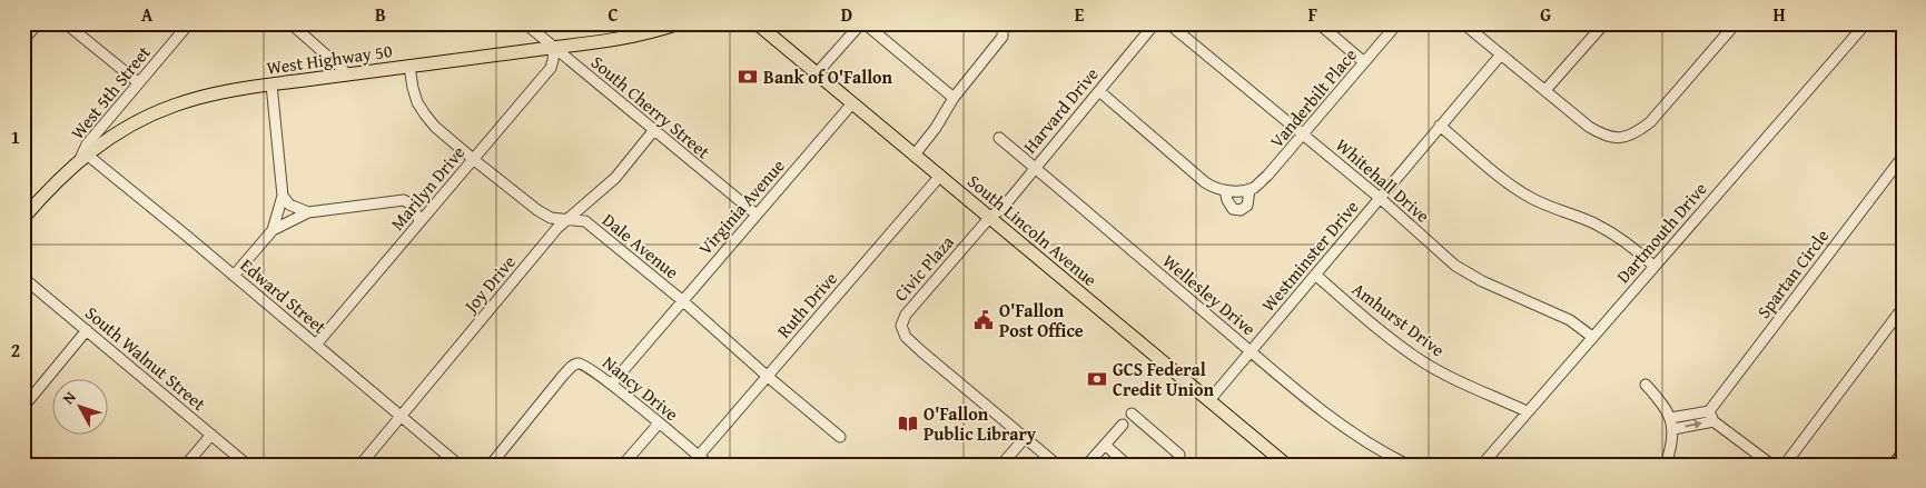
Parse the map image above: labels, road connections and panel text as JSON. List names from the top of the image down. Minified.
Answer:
{"streets":{"main road":["West Highway 50","South Lincoln Avenue"],"street":["West 5th Street","Vanderbilt Place","South Cherry Street","Harvard Drive","Whitehall Drive","Marilyn Drive","Virginia Avenue","Dartmouth Drive","Dale Avenue","Westminster Drive","Civic Plaza","Spartan Circle","Joy Drive","Wellesley Drive","Edward Street","Ruth Drive","Amhurst Drive","South Walnut Street","Nancy Drive"]},"crossings":[["West Highway 50","West 5th Street"],["West Highway 50","South Cherry Street"],["West Highway 50","Marilyn Drive"],["West Highway 50","Dale Avenue"],["West Highway 50","Edward Street"],["West 5th Street","Edward Street"],["Vanderbilt Place","Harvard Drive"],["Vanderbilt Place","Whitehall Drive"],["South Cherry Street","Marilyn Drive"],["South Cherry Street","Virginia Avenue"],["South Cherry Street","Joy Drive"],["Harvard Drive","South Lincoln Avenue"],["Harvard Drive","Civic Plaza"],["Harvard Drive","Wellesley Drive"],["Whitehall Drive","Dartmouth Drive"],["Whitehall Drive","Westminster Drive"],["Marilyn Drive","Dale Avenue"],["Marilyn Drive","Edward Street"],["Virginia Avenue","South Lincoln Avenue"],["Virginia Avenue","Dale Avenue"],["Virginia Avenue","Nancy Drive"],["South Lincoln Avenue","Westminster Drive"],["South Lincoln Avenue","Civic Plaza"],["South Lincoln Avenue","Ruth Drive"],["Dartmouth Drive","Amhurst Drive"],["Dale Avenue","Joy Drive"],["Dale Avenue","Ruth Drive"],["Westminster Drive","Wellesley Drive"],["Westminster Drive","Amhurst Drive"],["Joy Drive","Edward Street"],["Ruth Drive","Nancy Drive"]],"places":{"bank":["Bank of O'Fallon","GCS Federal Credit Union"],"public building":["O'Fallon Post Office"],"library":["O'Fallon Public Library"]},"north":"top left","grid":{"columns":["A","B","C","D","E","F","G","H"],"rows":["1","2"]}}
